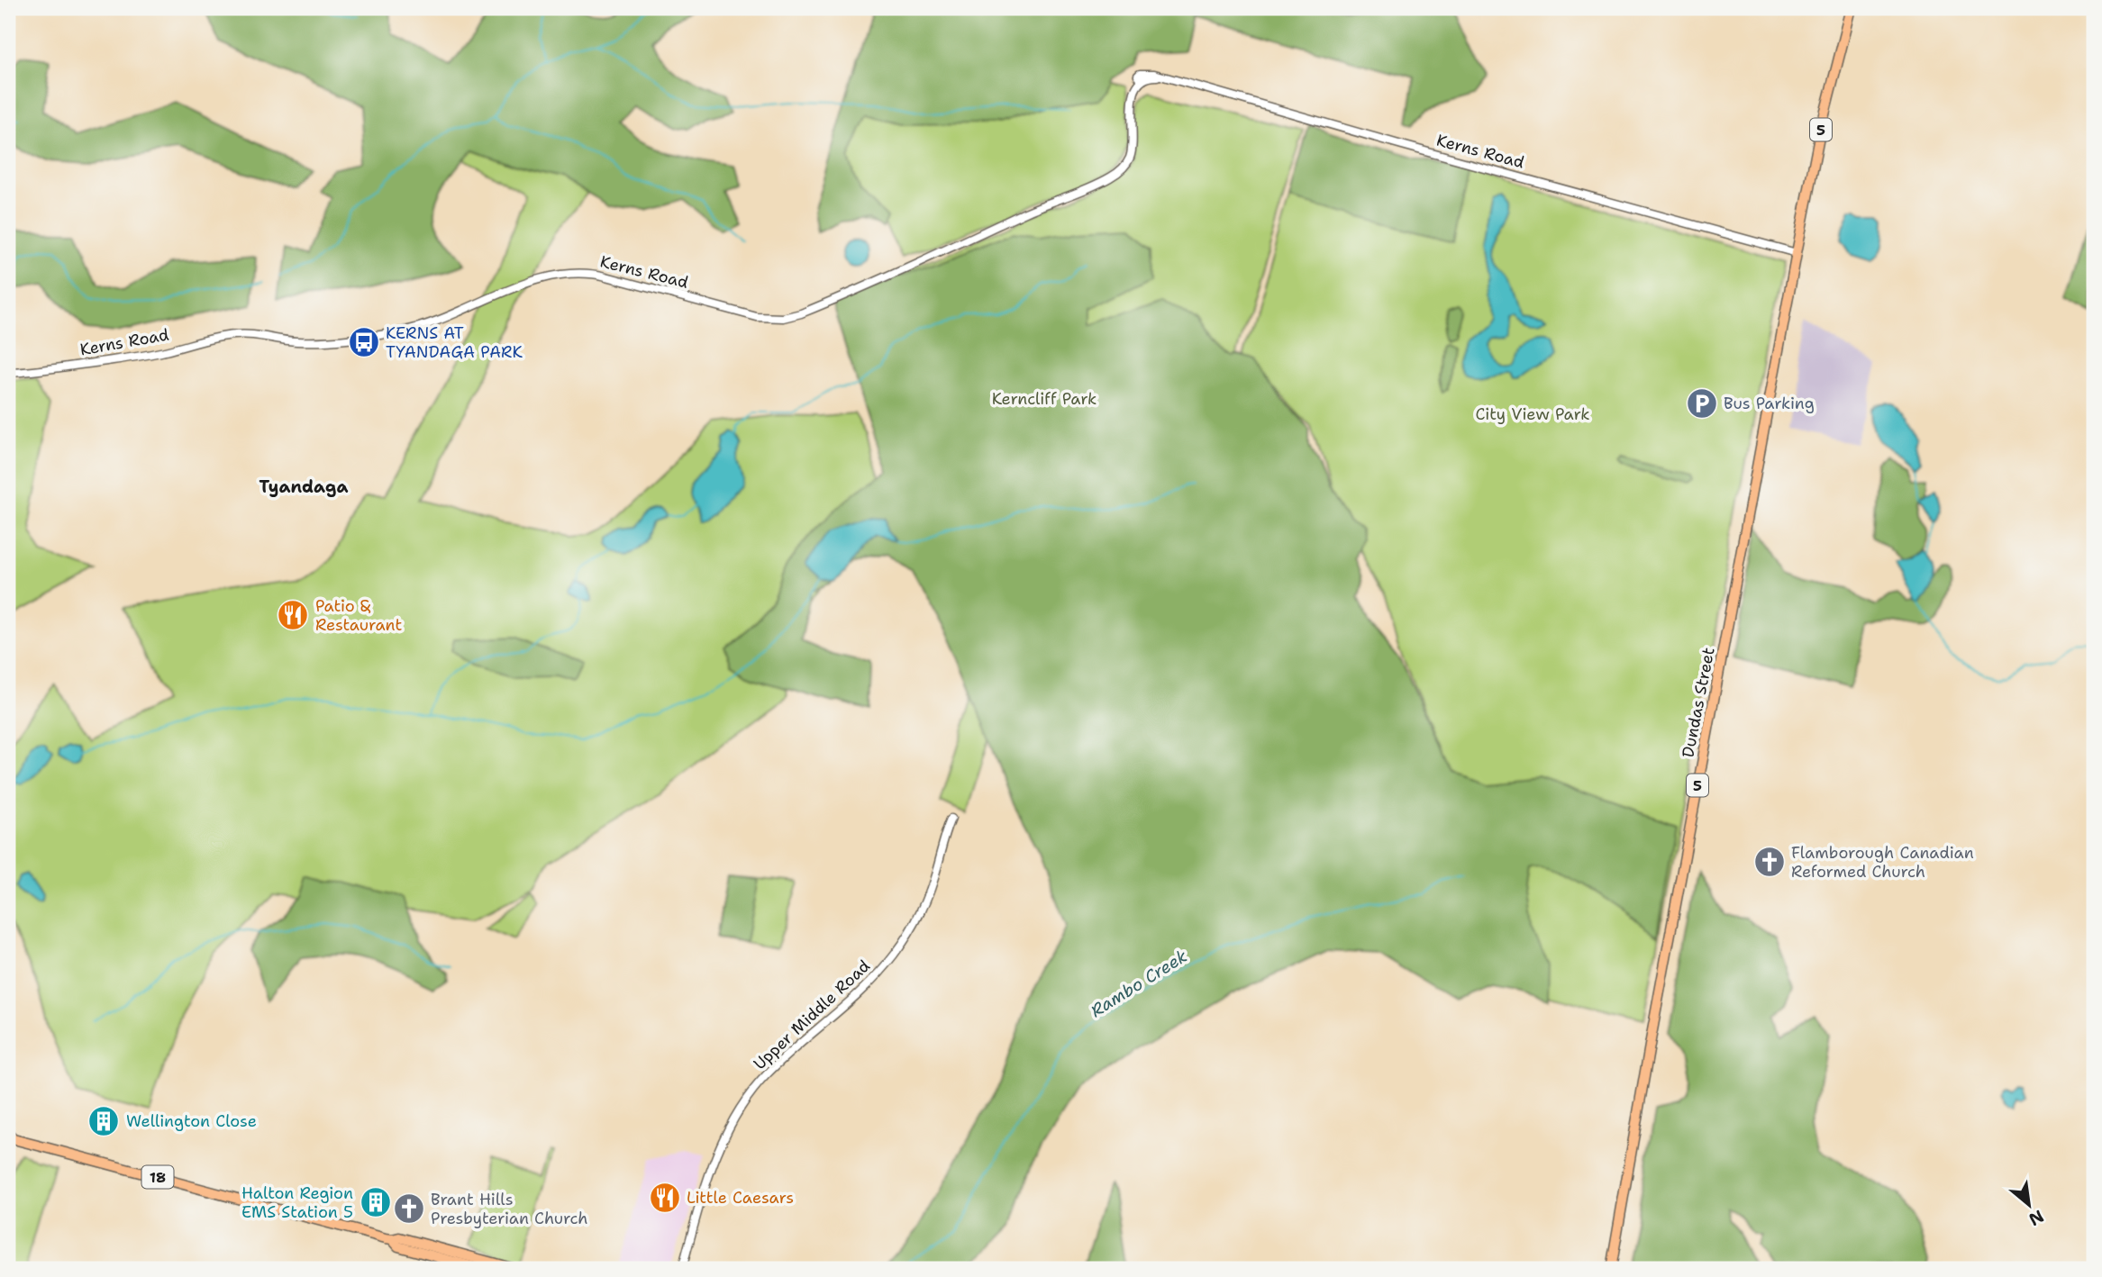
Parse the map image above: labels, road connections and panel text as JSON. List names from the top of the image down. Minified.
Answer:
{"streets":{"main road":["5","Dundas Street","18"],"street":["Kerns Road","Upper Middle Road"]},"crossings":[["5","Kerns Road"],["5","Dundas Street"],["Kerns Road","Dundas Street"]],"districts":["Tyandaga"],"water":["Rambo Creek"],"parks":["Kerncliff Park","City View Park"],"places":{"bus stop":["KERNS AT TYANDAGA PARK"],"parking":["Bus Parking"],"restaurant":["Patio & Restaurant","Little Caesars"],"church":["Flamborough Canadian Reformed Church","Brant Hills Presbyterian Church"],"building":["Wellington Close","Halton Region EMS Station 5"]},"north":"bottom right"}
